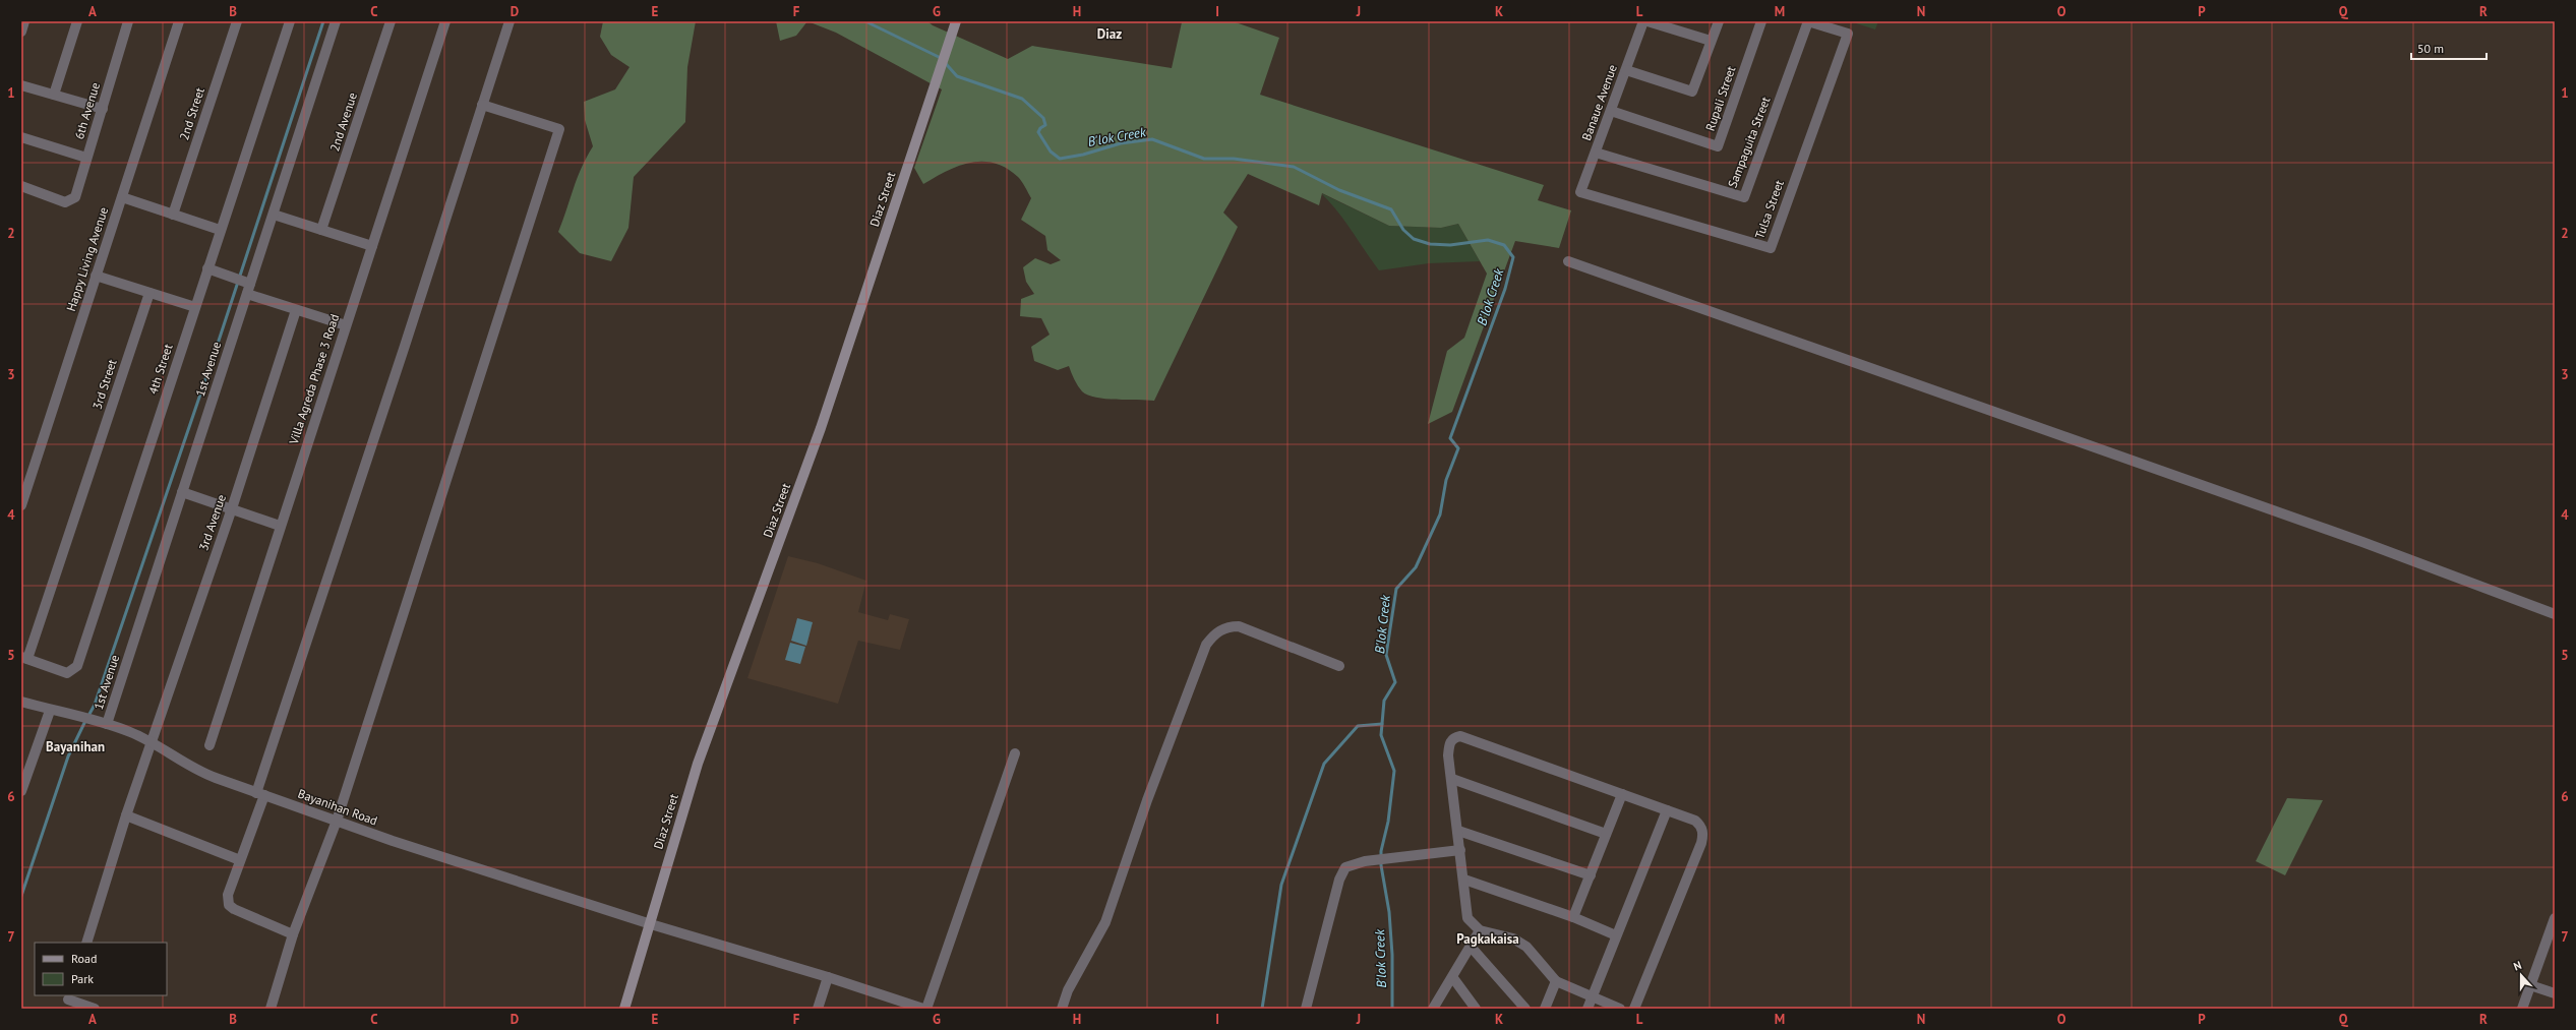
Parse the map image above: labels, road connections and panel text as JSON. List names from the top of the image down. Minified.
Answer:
{"streets":{"main road":["Diaz Street"],"street":["Rupali Street","Banaue Avenue","6th Avenue","2nd Street","2nd Avenue","Sampaguita Street","Tulsa Street","Happy Living Avenue","4th Street","1st Avenue","Villa Agreda Phase 3 Road","3rd Street","3rd Avenue","Bayanihan Road"]},"crossings":[["Rupali Street","Banaue Avenue"],["Banaue Avenue","Sampaguita Street"],["Banaue Avenue","Tulsa Street"],["Sampaguita Street","Tulsa Street"],["Diaz Street","Bayanihan Road"],["4th Street","3rd Street"],["1st Avenue","Bayanihan Road"],["3rd Avenue","Bayanihan Road"]],"districts":["Diaz","Bayanihan","Pagkakaisa"],"water":["B'lok Creek"],"legend":["Road","Park"],"scale_bar":"50 m","north":"top","grid":{"columns":["A","B","C","D","E","F","G","H","I","J","K","L","M","N","O","P","Q","R"],"rows":["1","2","3","4","5","6","7"]}}
